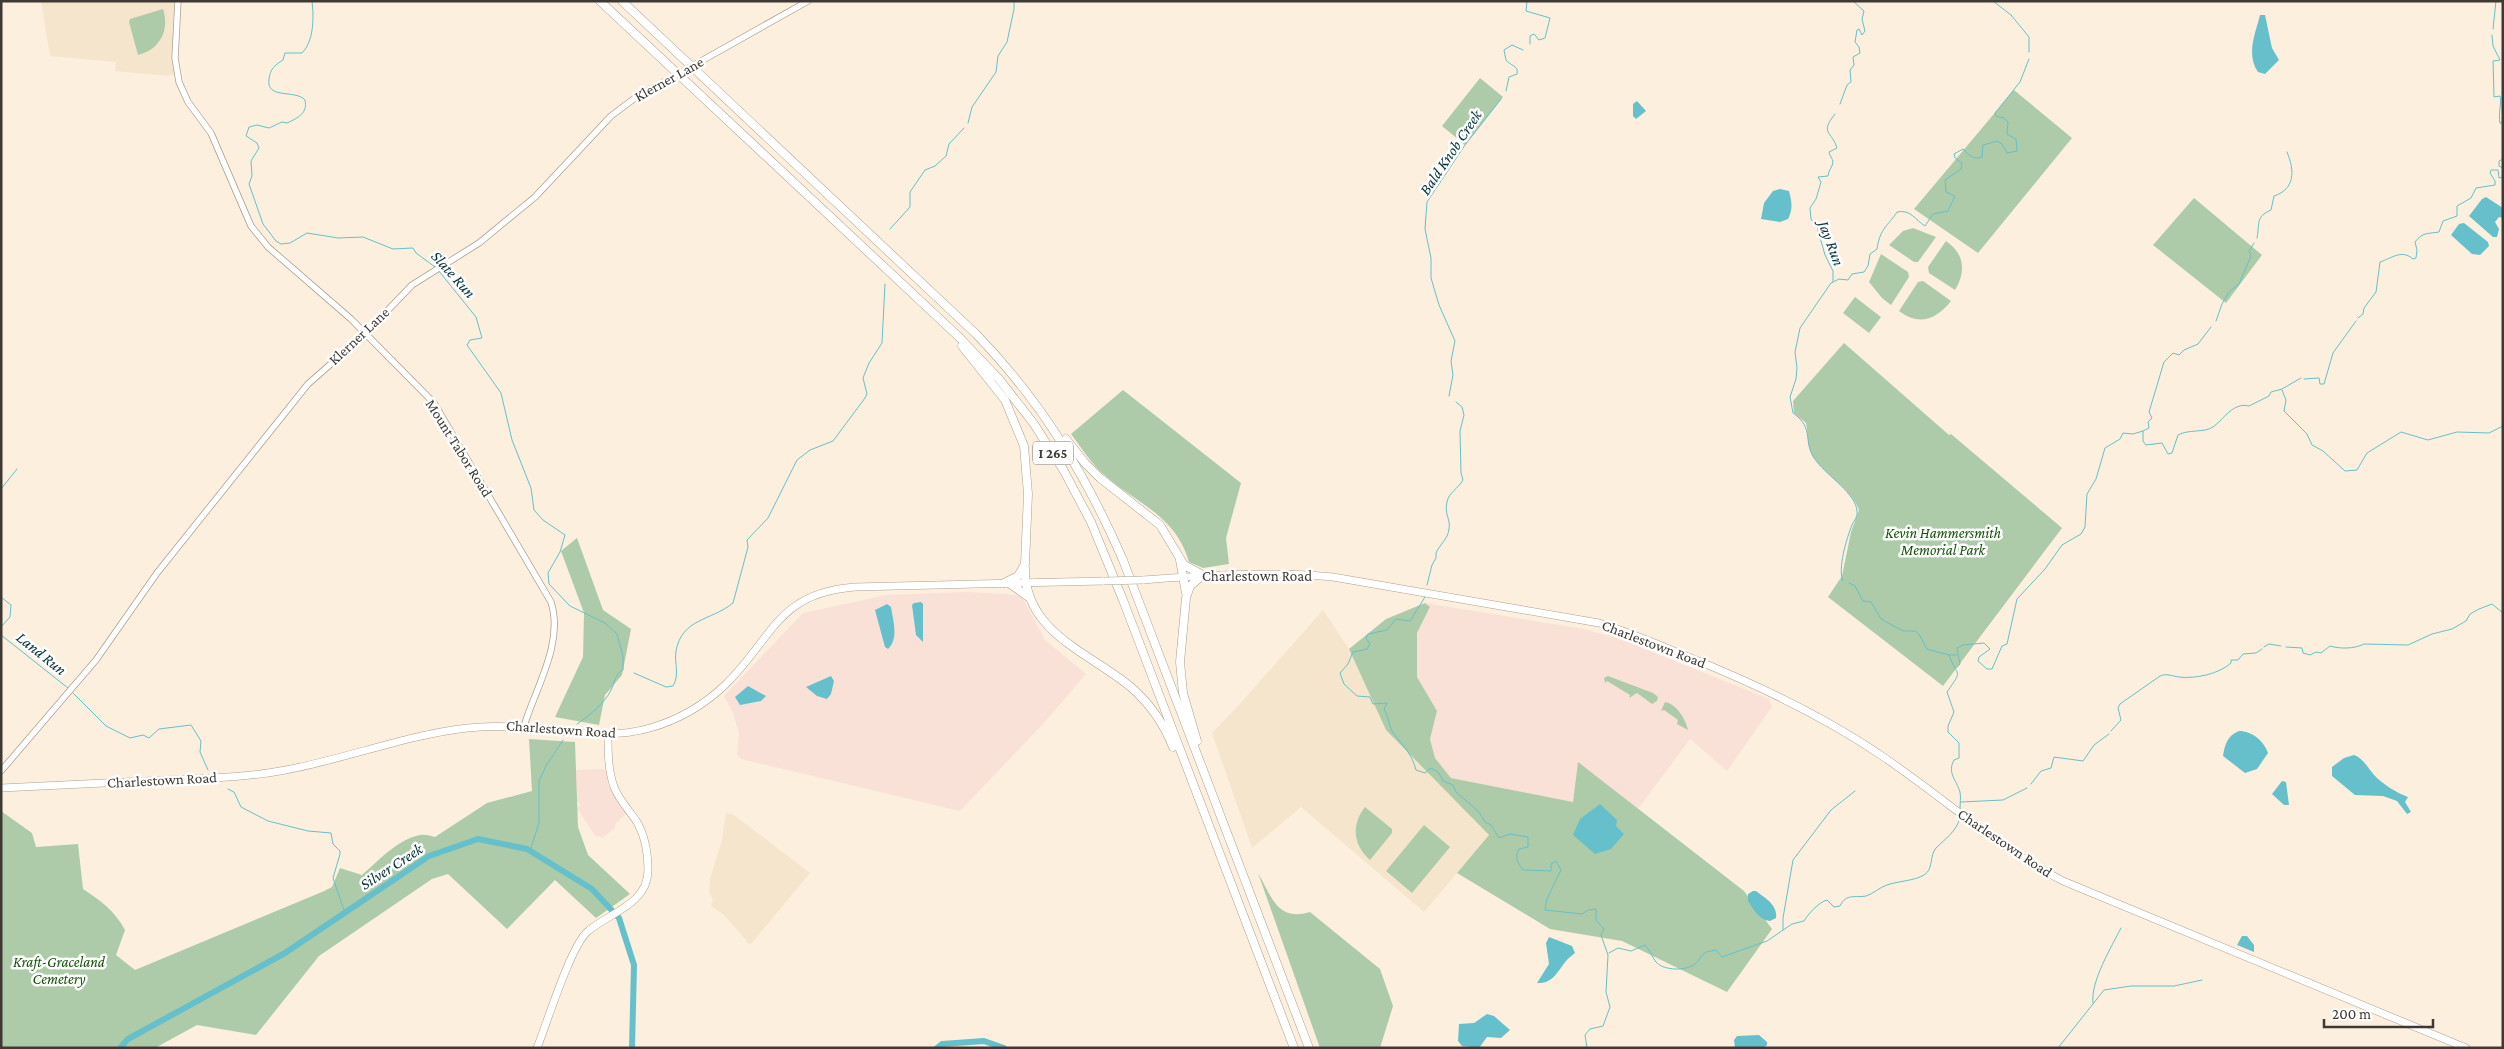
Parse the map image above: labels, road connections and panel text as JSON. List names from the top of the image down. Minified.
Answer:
{"streets":{"highway":["I 265"],"main road":["Charlestown Road"],"street":["Klerner Lane","Mount Tabor Road"]},"crossings":[["Klerner Lane","Mount Tabor Road"],["Mount Tabor Road","Charlestown Road"]],"water":["Bald Knob Creek","Jay Run","Slate Run","Land Run","Silver Creek"],"parks":["Kevin Hammersmith Memorial Park","Kraft-Graceland Cemetery"],"scale_bar":"200 m"}
